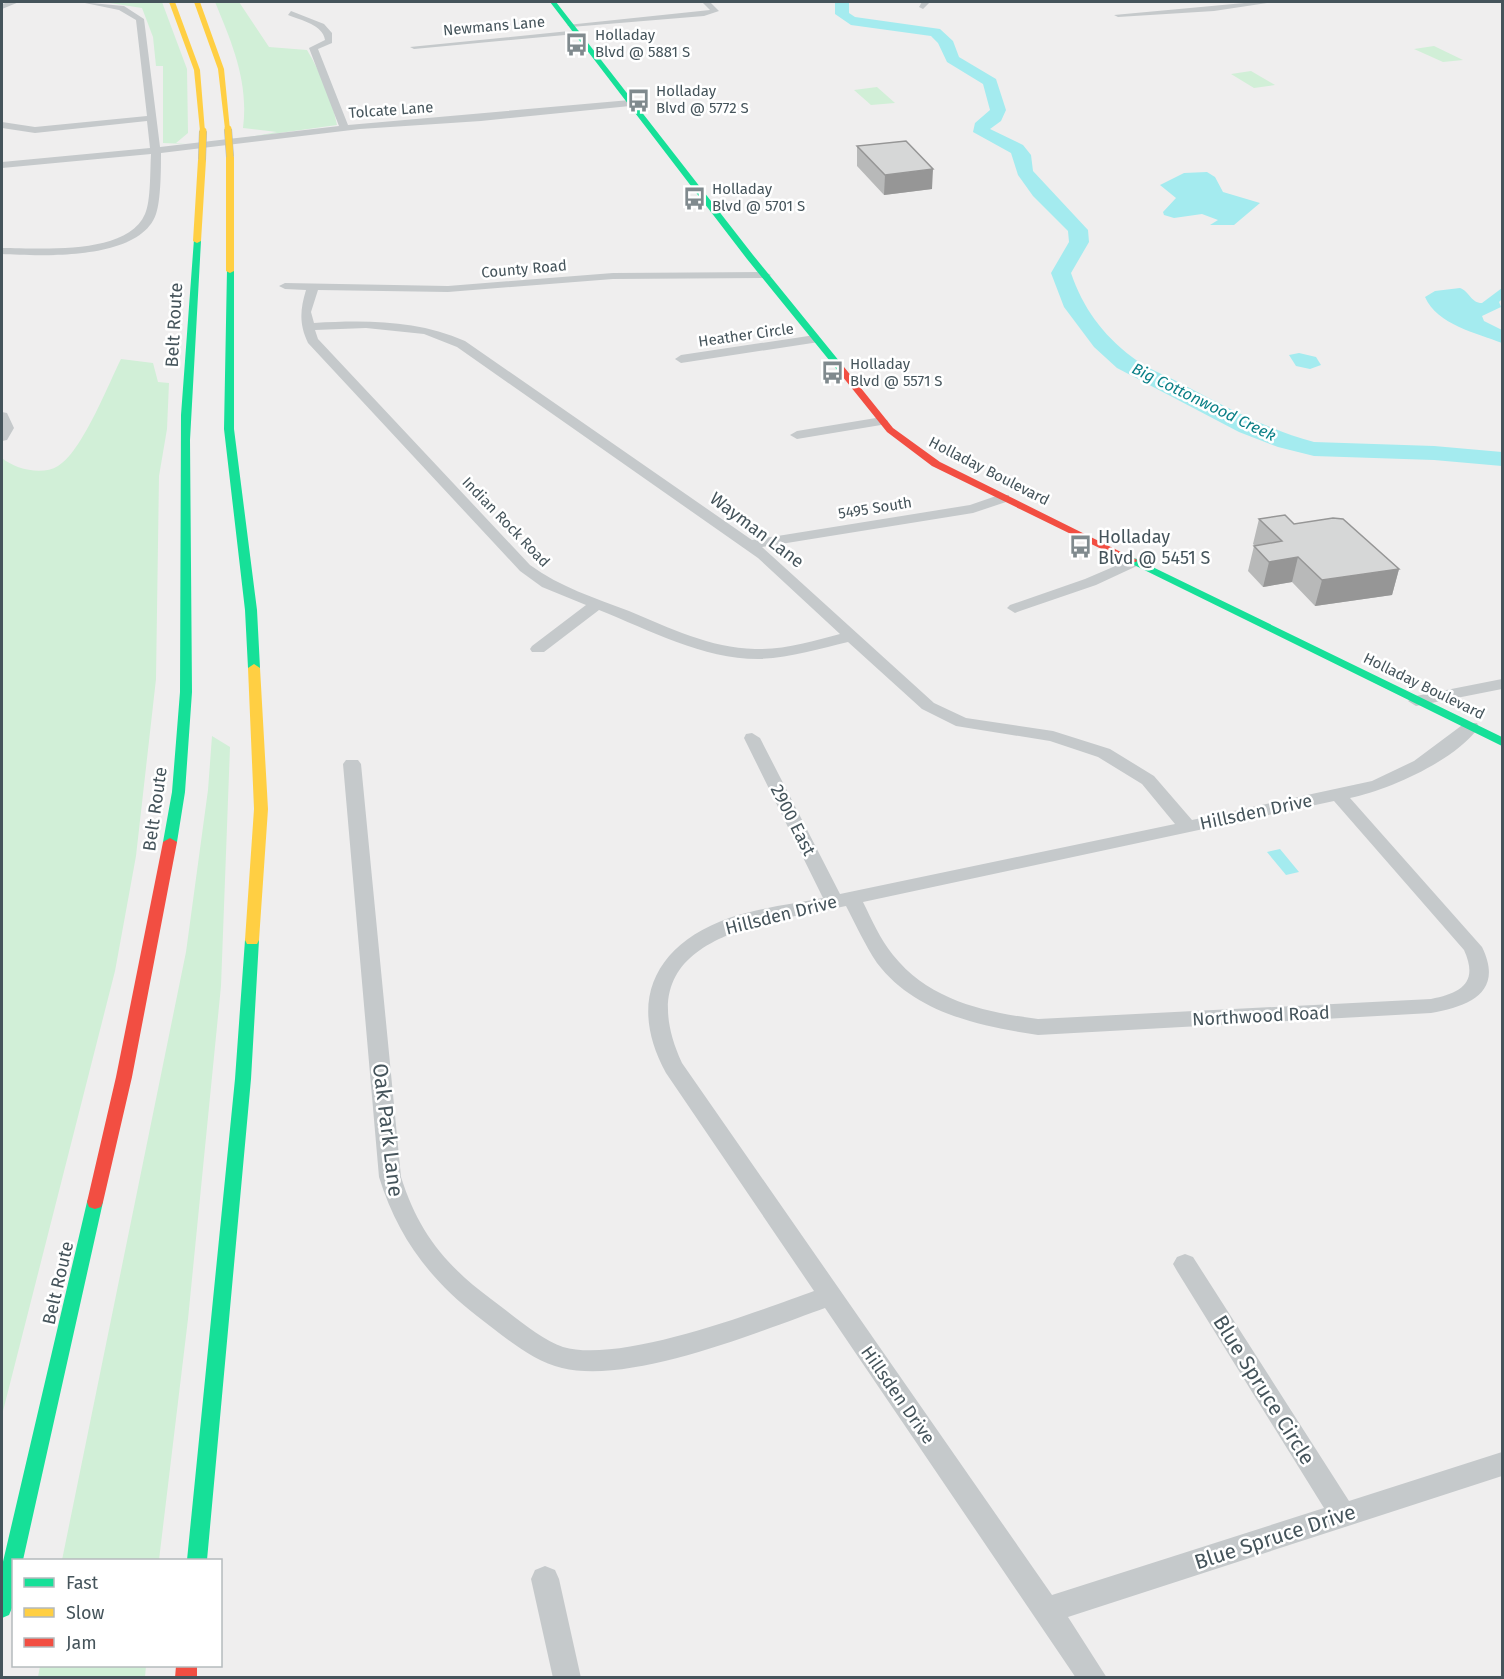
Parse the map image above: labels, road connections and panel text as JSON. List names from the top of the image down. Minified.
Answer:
{"streets":{"main road":["Belt Route","Holladay Boulevard"],"street":["Newmans Lane","Tolcate Lane","County Road","Heather Circle","5495 South","Indian Rock Road","Wayman Lane","Hillsden Drive","2900 East","Northwood Road","Oak Park Lane","Blue Spruce Circle","Blue Spruce Drive"]},"crossings":[["Newmans Lane","Holladay Boulevard"],["Tolcate Lane","Holladay Boulevard"],["County Road","Holladay Boulevard"],["Heather Circle","Holladay Boulevard"],["Holladay Boulevard","5495 South"],["Holladay Boulevard","Hillsden Drive"],["5495 South","Wayman Lane"],["Indian Rock Road","Wayman Lane"],["Wayman Lane","Hillsden Drive"],["Hillsden Drive","2900 East"],["Hillsden Drive","Northwood Road"],["Hillsden Drive","Oak Park Lane"],["Hillsden Drive","Blue Spruce Drive"],["2900 East","Northwood Road"],["Blue Spruce Circle","Blue Spruce Drive"]],"water":["Big Cottonwood Creek"],"places":{"bus stop":["Holladay Blvd @ 5881 S","Holladay Blvd @ 5772 S","Holladay Blvd @ 5701 S","Holladay Blvd @ 5571 S","Holladay Blvd @ 5451 S"]},"legend":["Fast","Slow","Jam"]}
